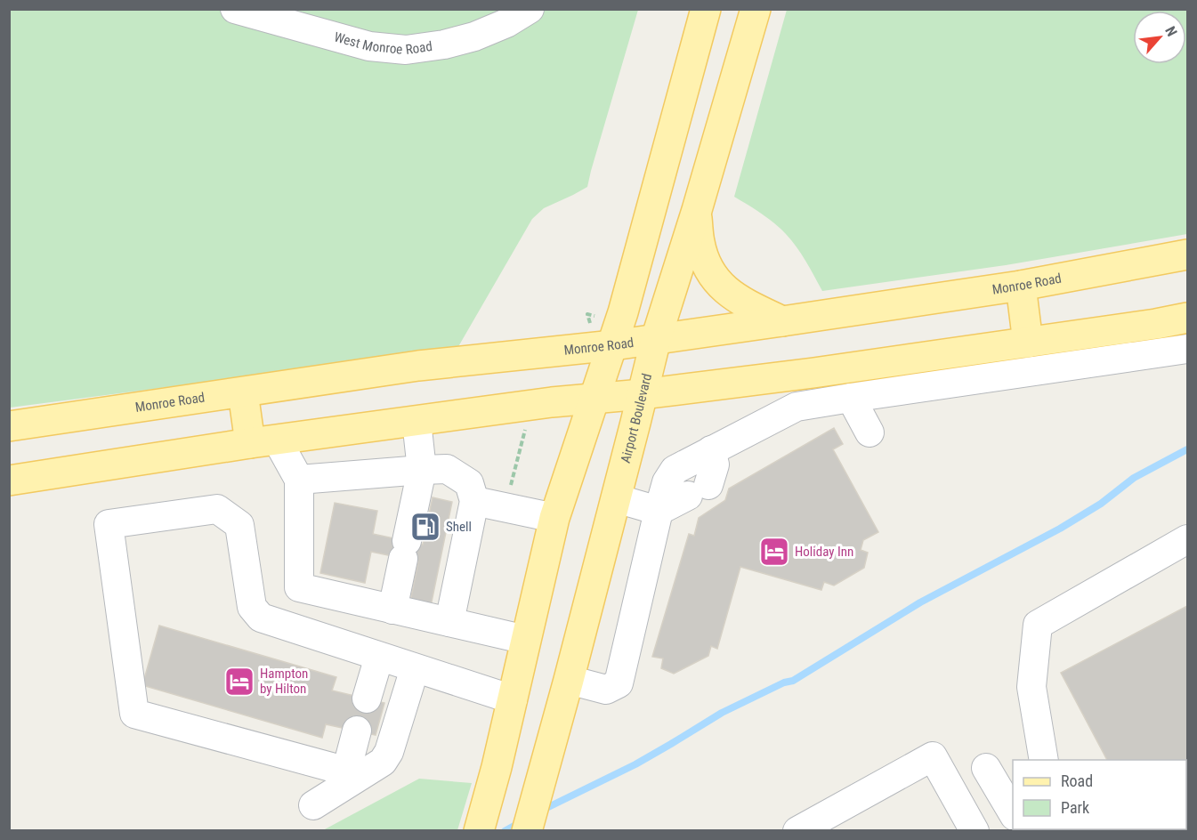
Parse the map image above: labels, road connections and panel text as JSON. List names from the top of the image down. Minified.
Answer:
{"streets":{"main road":["Monroe Road","Airport Boulevard"],"street":["West Monroe Road"]},"crossings":[["Monroe Road","Airport Boulevard"]],"places":{"fuel station":["Shell"],"hotel":["Holiday Inn","Hampton by Hilton"]},"legend":["Road","Park"],"north":"top right"}
